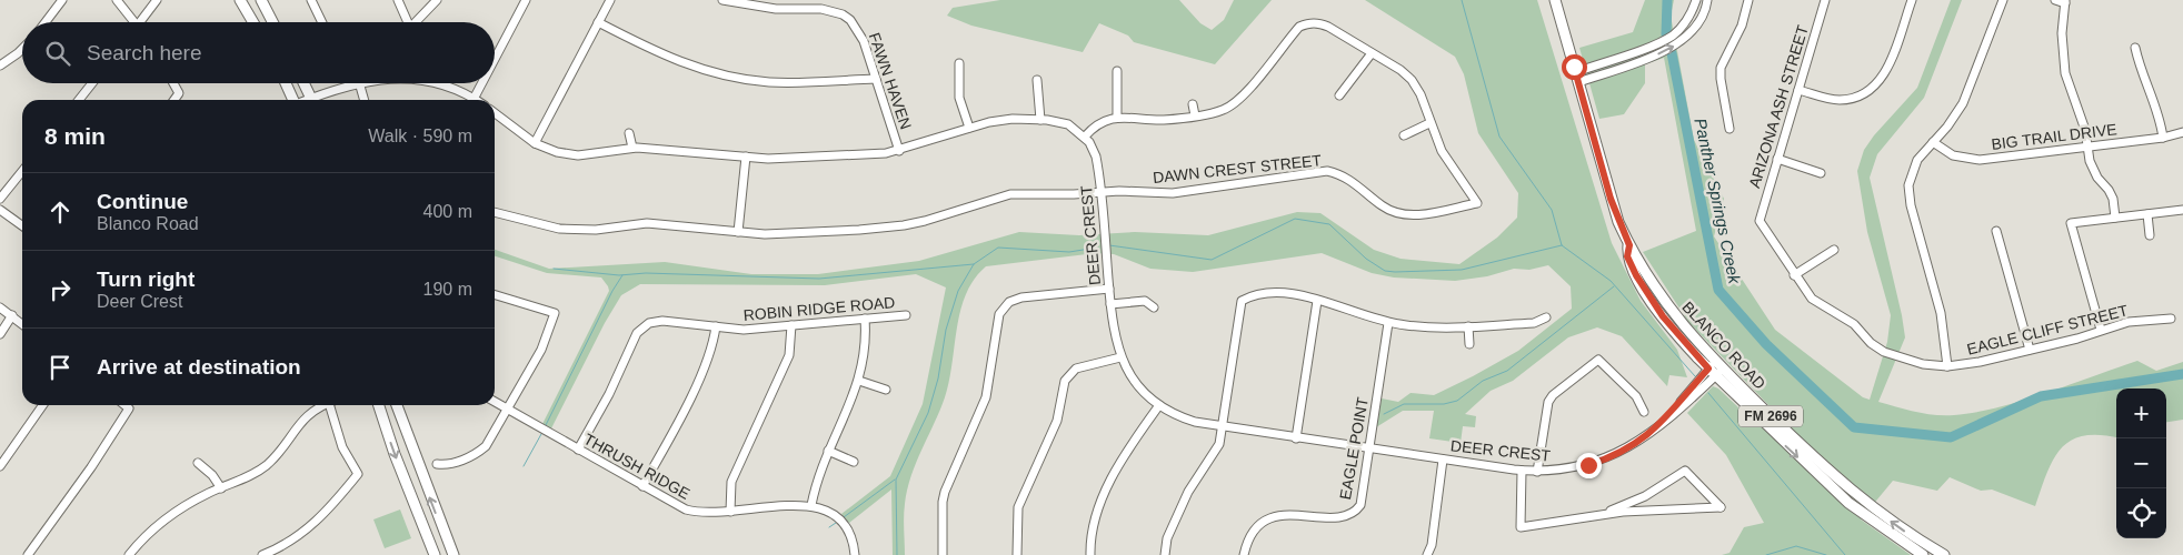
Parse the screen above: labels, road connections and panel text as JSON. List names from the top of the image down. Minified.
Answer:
{"streets":{"main road":["BLANCO ROAD","FM 2696"],"street":["FAWN HAVEN","ARIZONA ASH STREET","BIG TRAIL DRIVE","DAWN CREST STREET","DEER CREST","ROBIN RIDGE ROAD","EAGLE CLIFF STREET","EAGLE POINT","THRUSH RIDGE"]},"crossings":[["ARIZONA ASH STREET","EAGLE CLIFF STREET"],["DAWN CREST STREET","DEER CREST"],["DEER CREST","BLANCO ROAD"],["DEER CREST","EAGLE POINT"],["ROBIN RIDGE ROAD","THRUSH RIDGE"]],"water":["Panther Springs Creek"],"page":{"search":"Search here","heading":["8 min","Walk · 590 m"],"list":[["Continue","Blanco Road","400 m"],["Turn right","Deer Crest","190 m"],"Arrive at destination"],"map_buttons":["+","−"]}}
